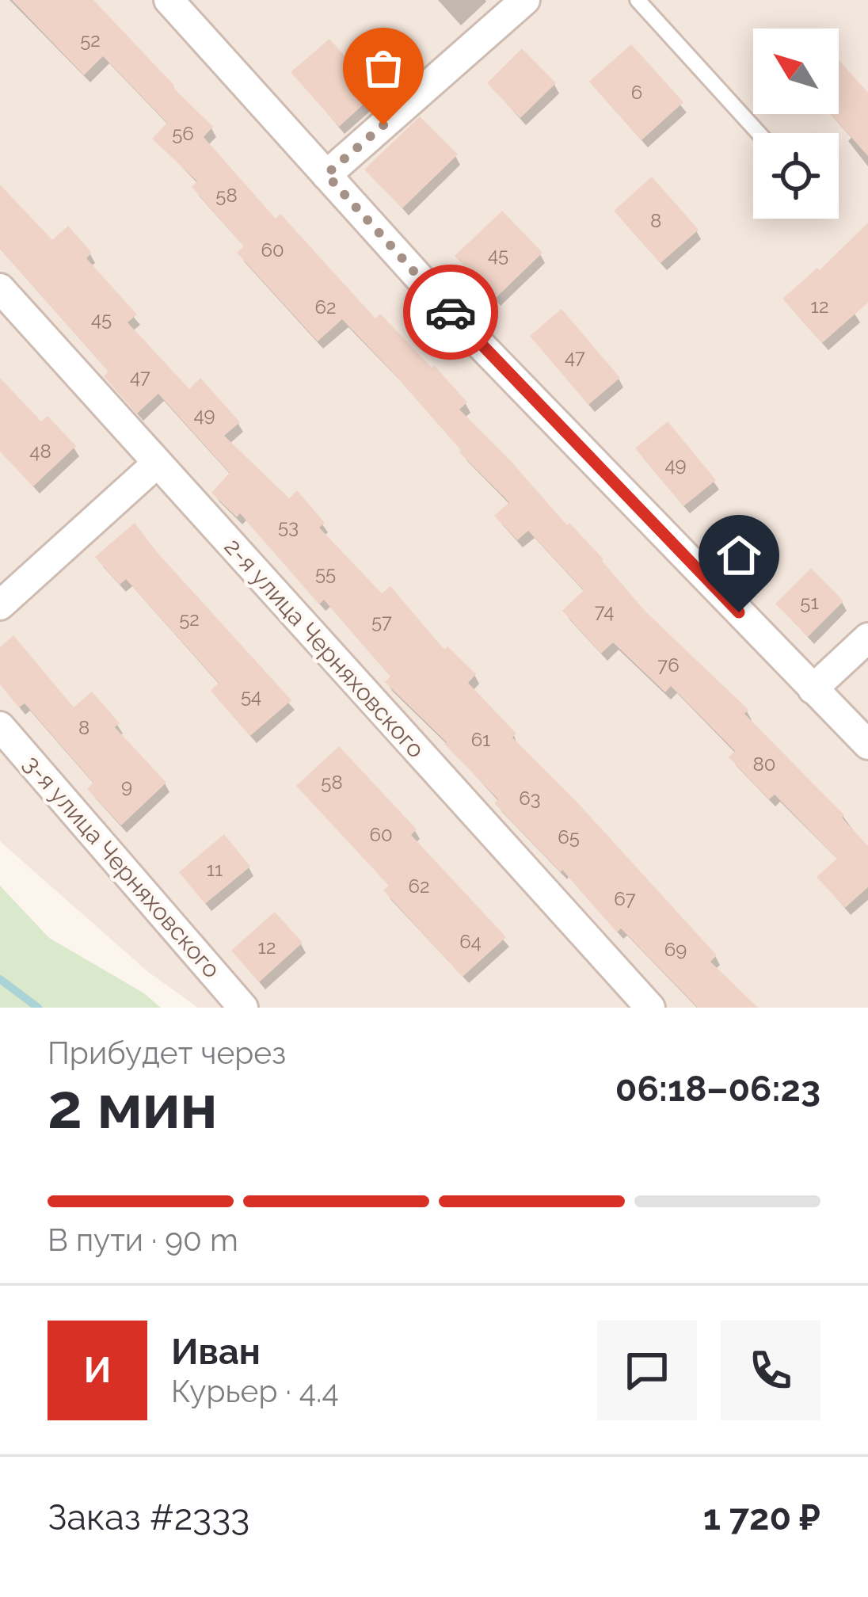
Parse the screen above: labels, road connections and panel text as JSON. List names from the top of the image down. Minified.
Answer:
{"streets":{"street":["2-я улица Черняховского","3-я улица Черняховского"]},"house_numbers":["52","6","56","58","8","60","45","12","62","45","47","47","49","48","49","53","55","51","74","52","57","76","54","8","61","80","58","9","63","60","65","11","62","67","64","12","69"],"north":"top left","page":{"heading":["2 мин","Прибудет через","06:18–06:23"],"panel":["Иван","Курьер · 4.4","Заказ #2333","1 720 ₽"],"bar":"В пути · 90 m","round":"И"}}
